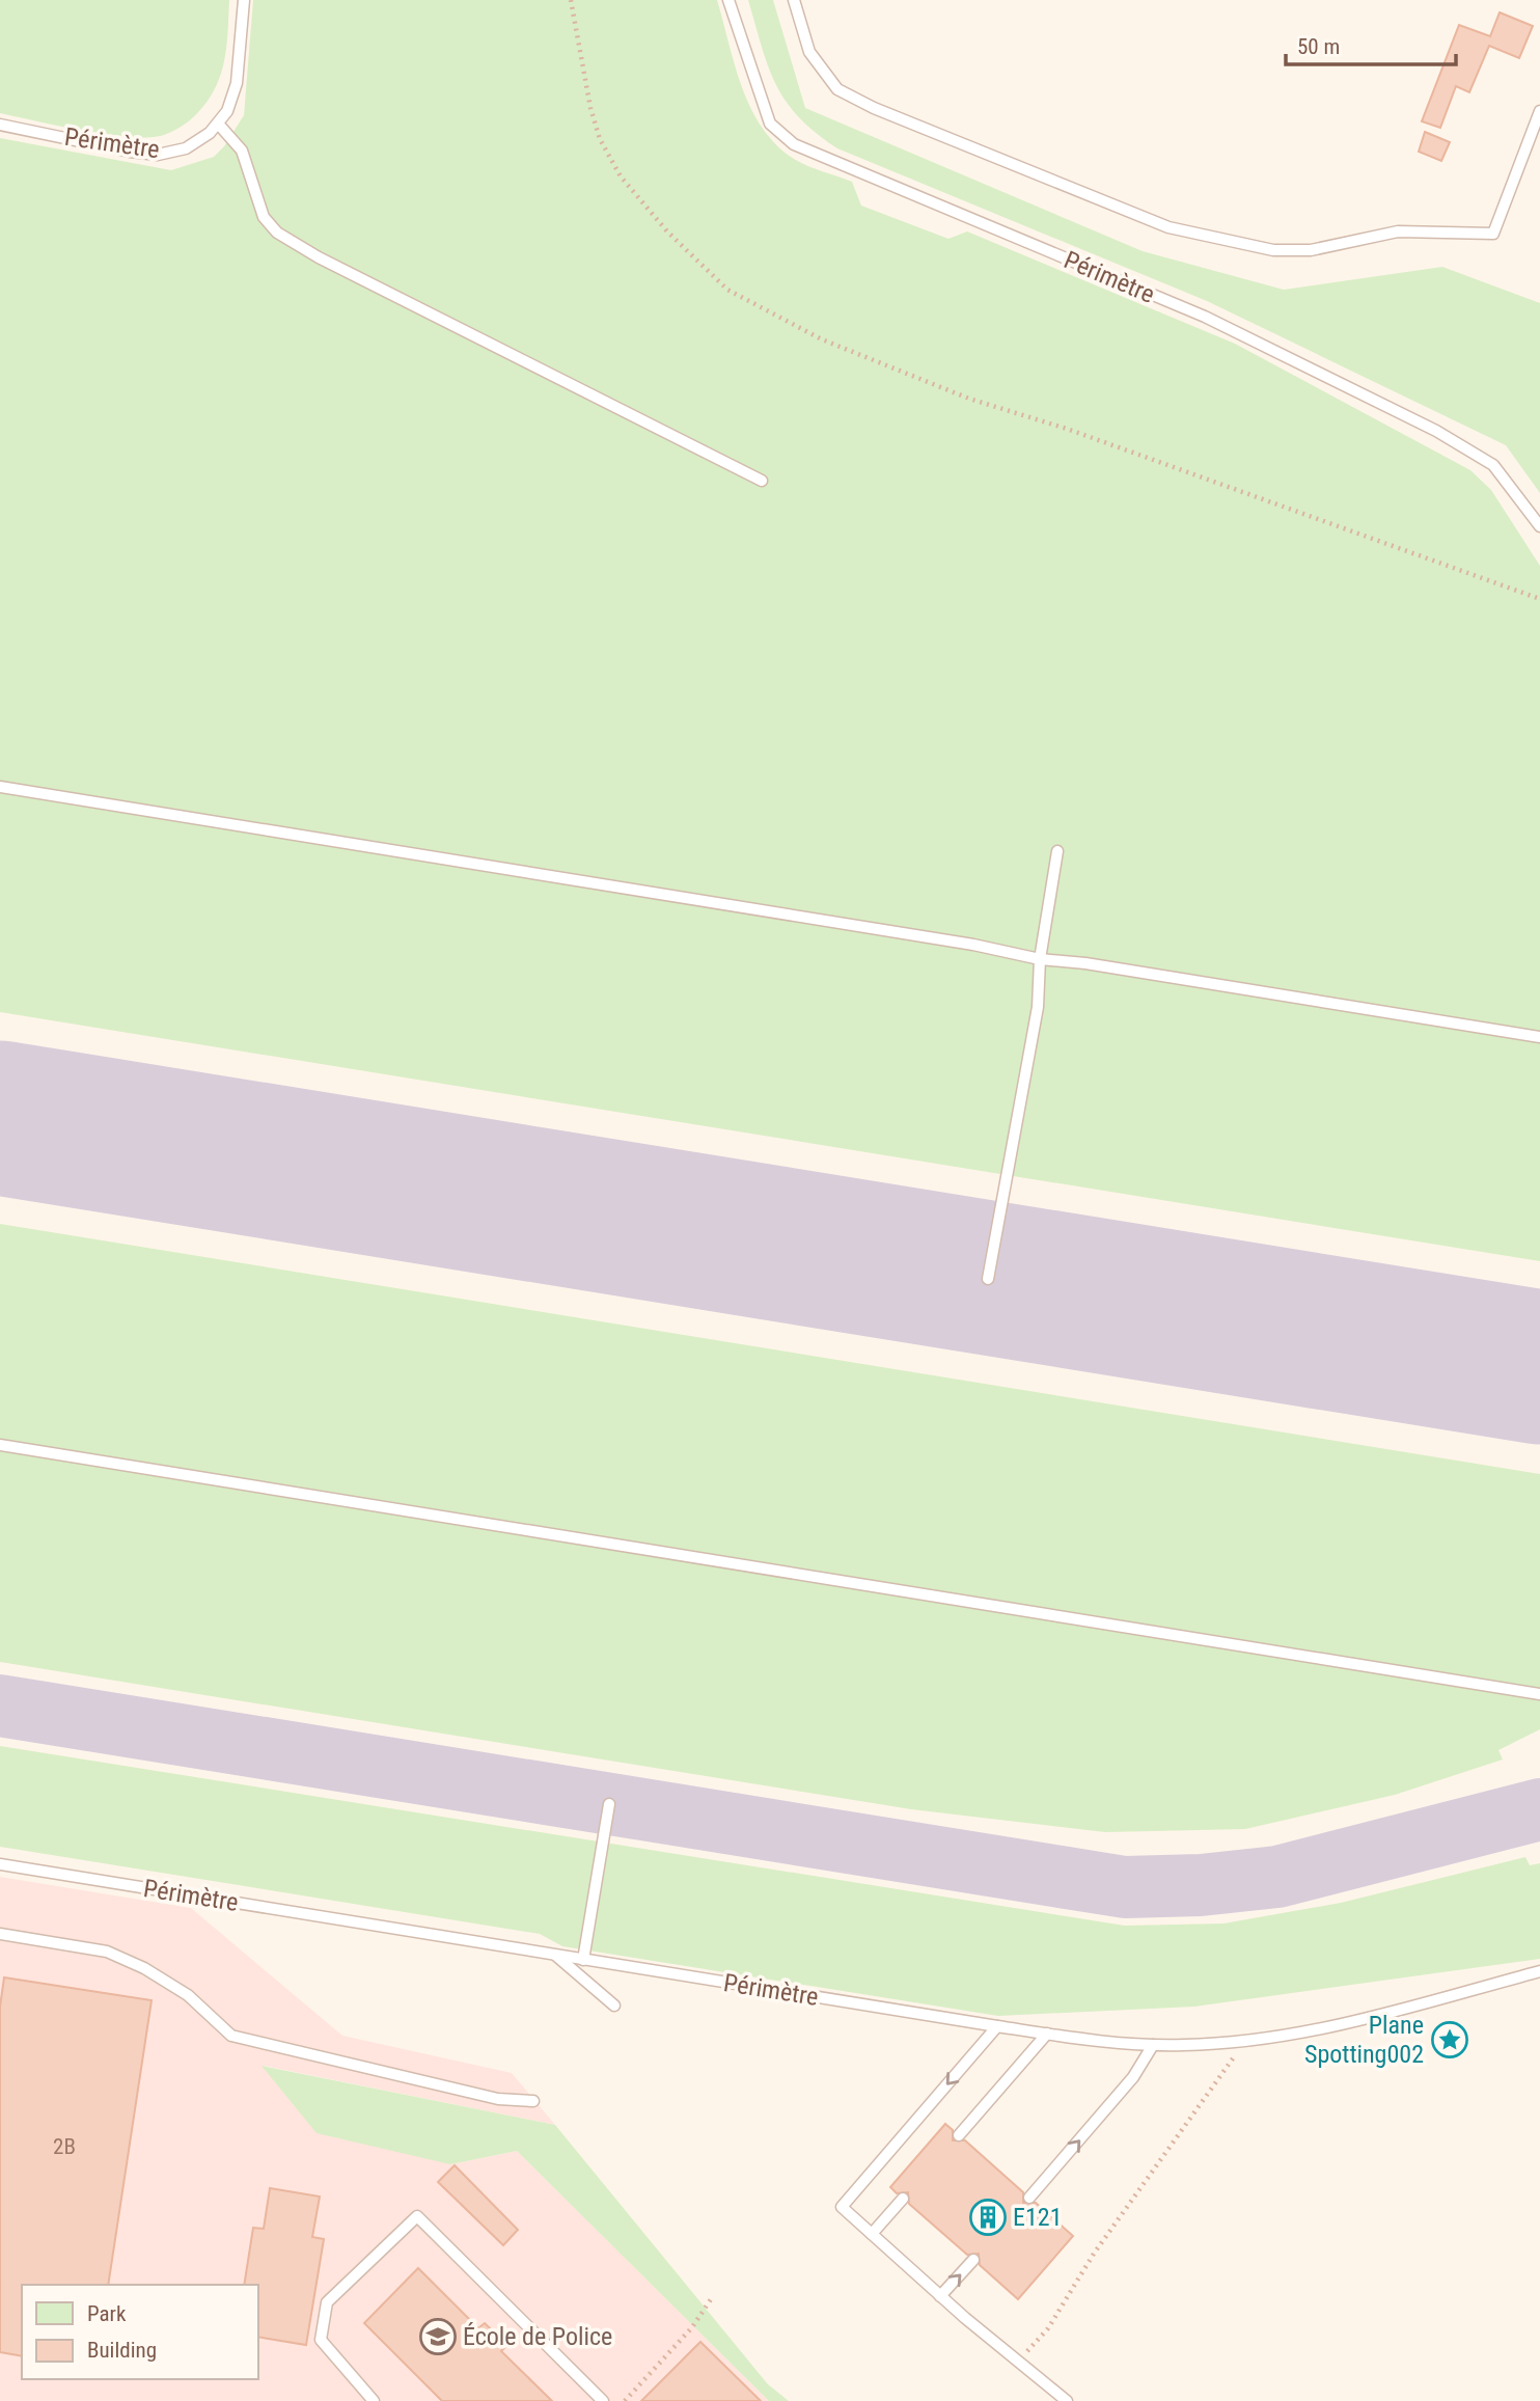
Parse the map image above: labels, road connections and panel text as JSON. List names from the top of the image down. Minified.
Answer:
{"streets":{"lane":["Périmètre"]},"places":{"place":["Plane Spotting002"],"building":["E121"],"school or university":["École de Police"]},"house_numbers":["2B"],"legend":["Park","Building"],"scale_bar":"50 m"}
